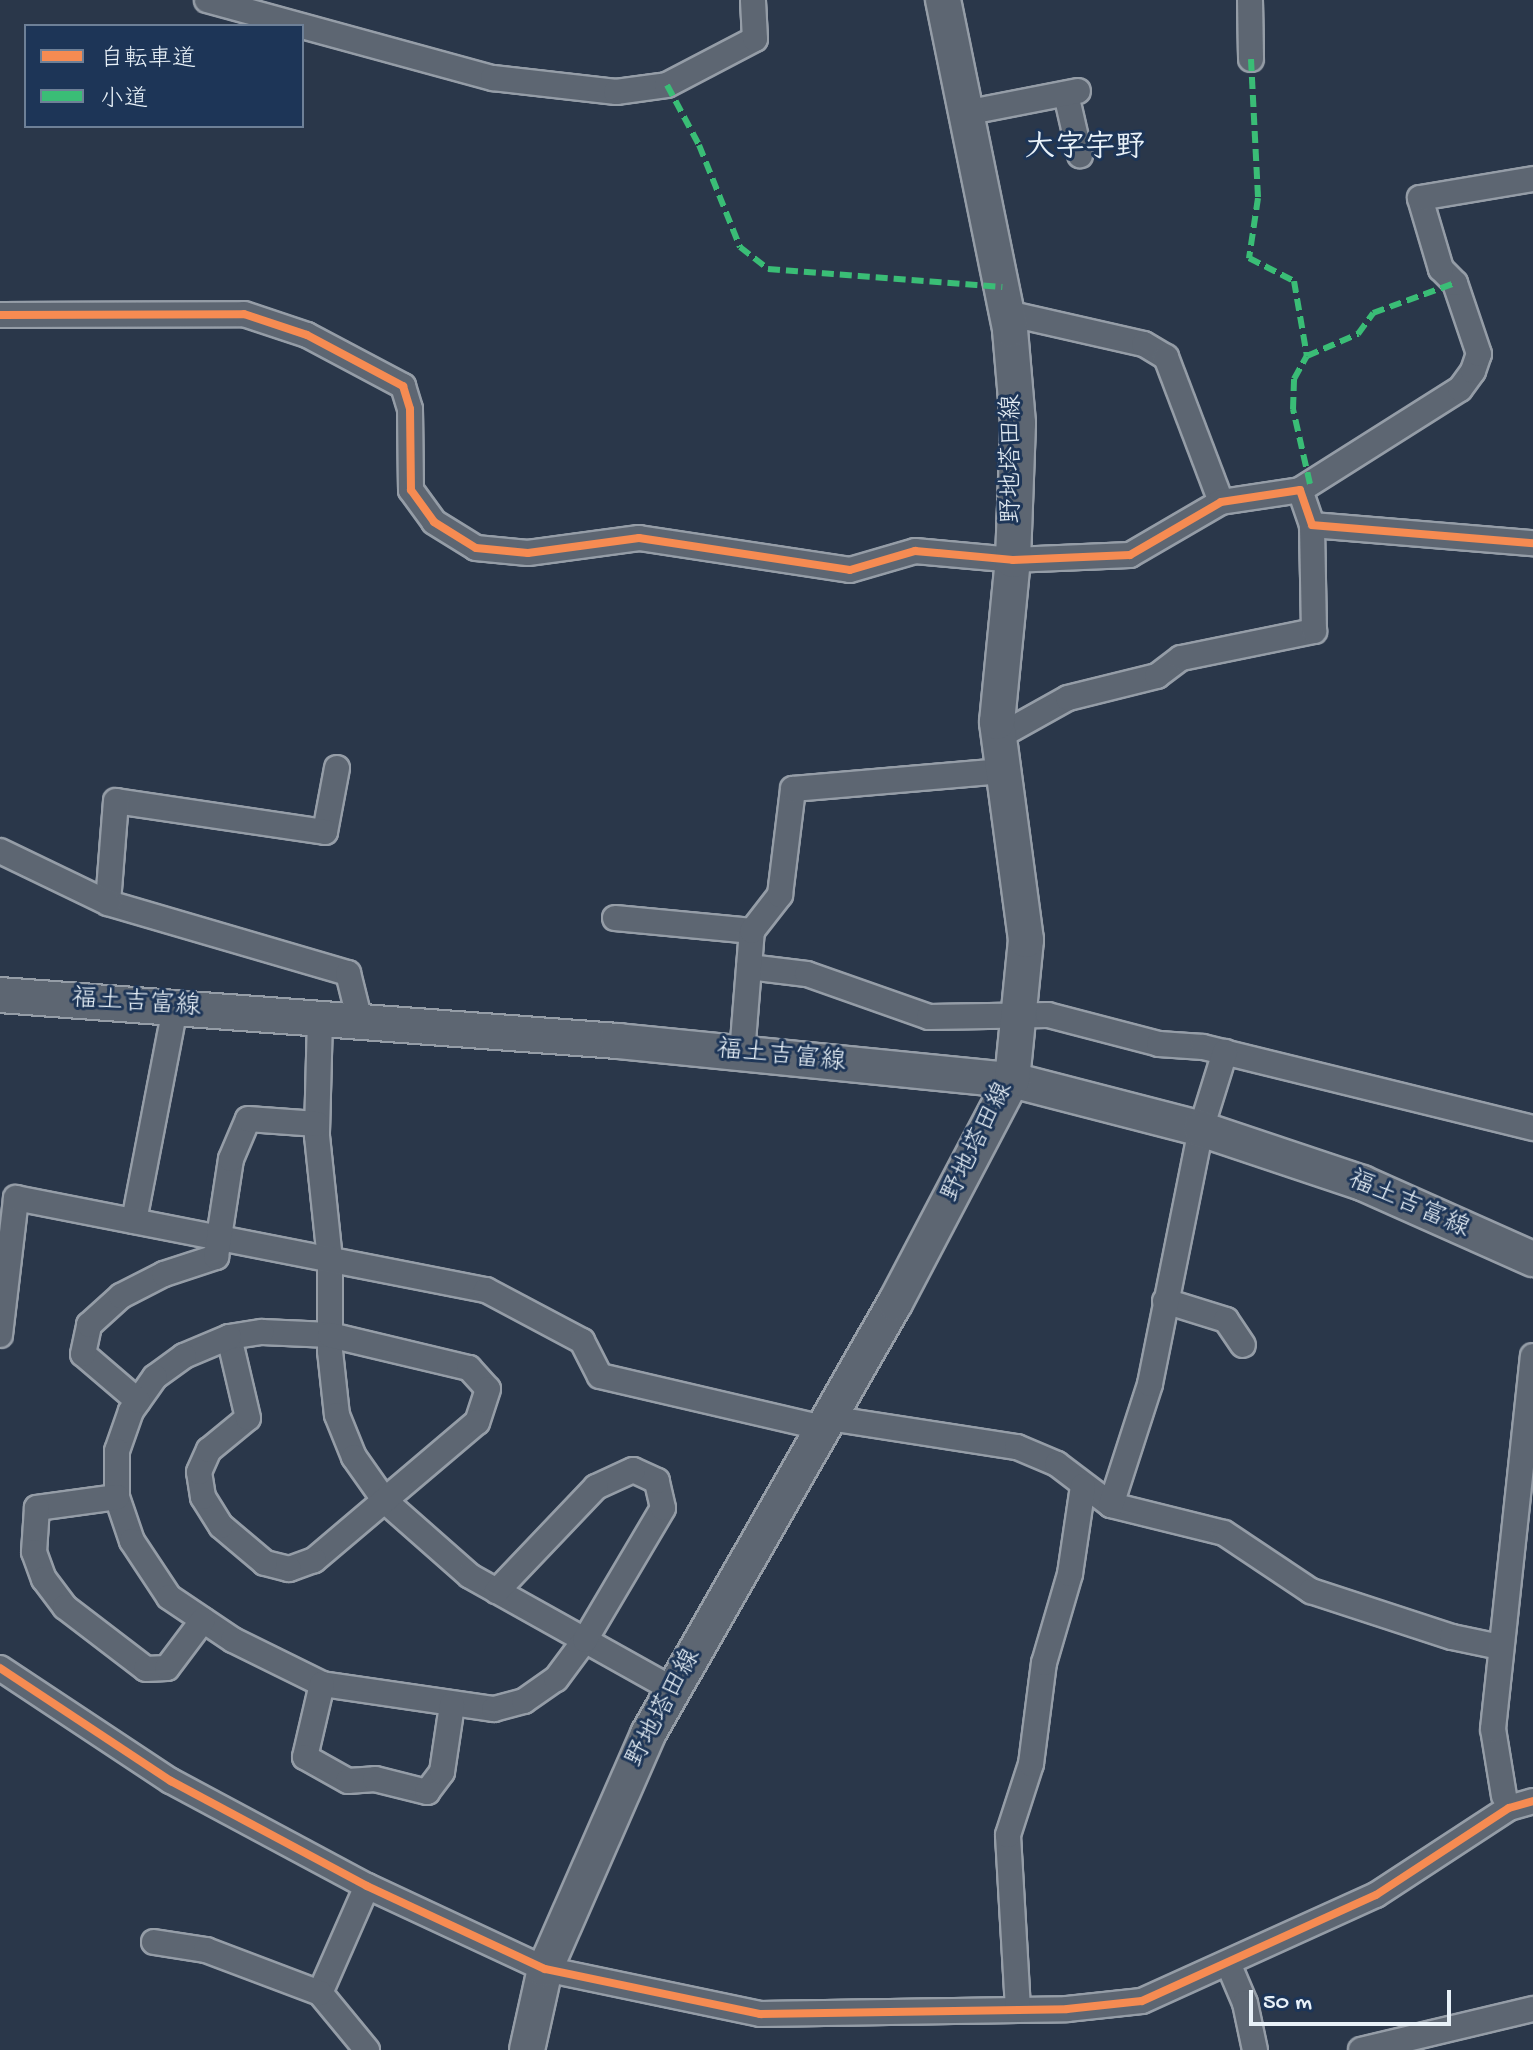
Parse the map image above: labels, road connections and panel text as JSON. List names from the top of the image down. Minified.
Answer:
{"streets":{"main road":["野地塔田線","福土吉富線"]},"crossings":[["野地塔田線","福土吉富線"]],"districts":["大字宇野"],"legend":["自転車道","小道"],"scale_bar":"50 m"}
